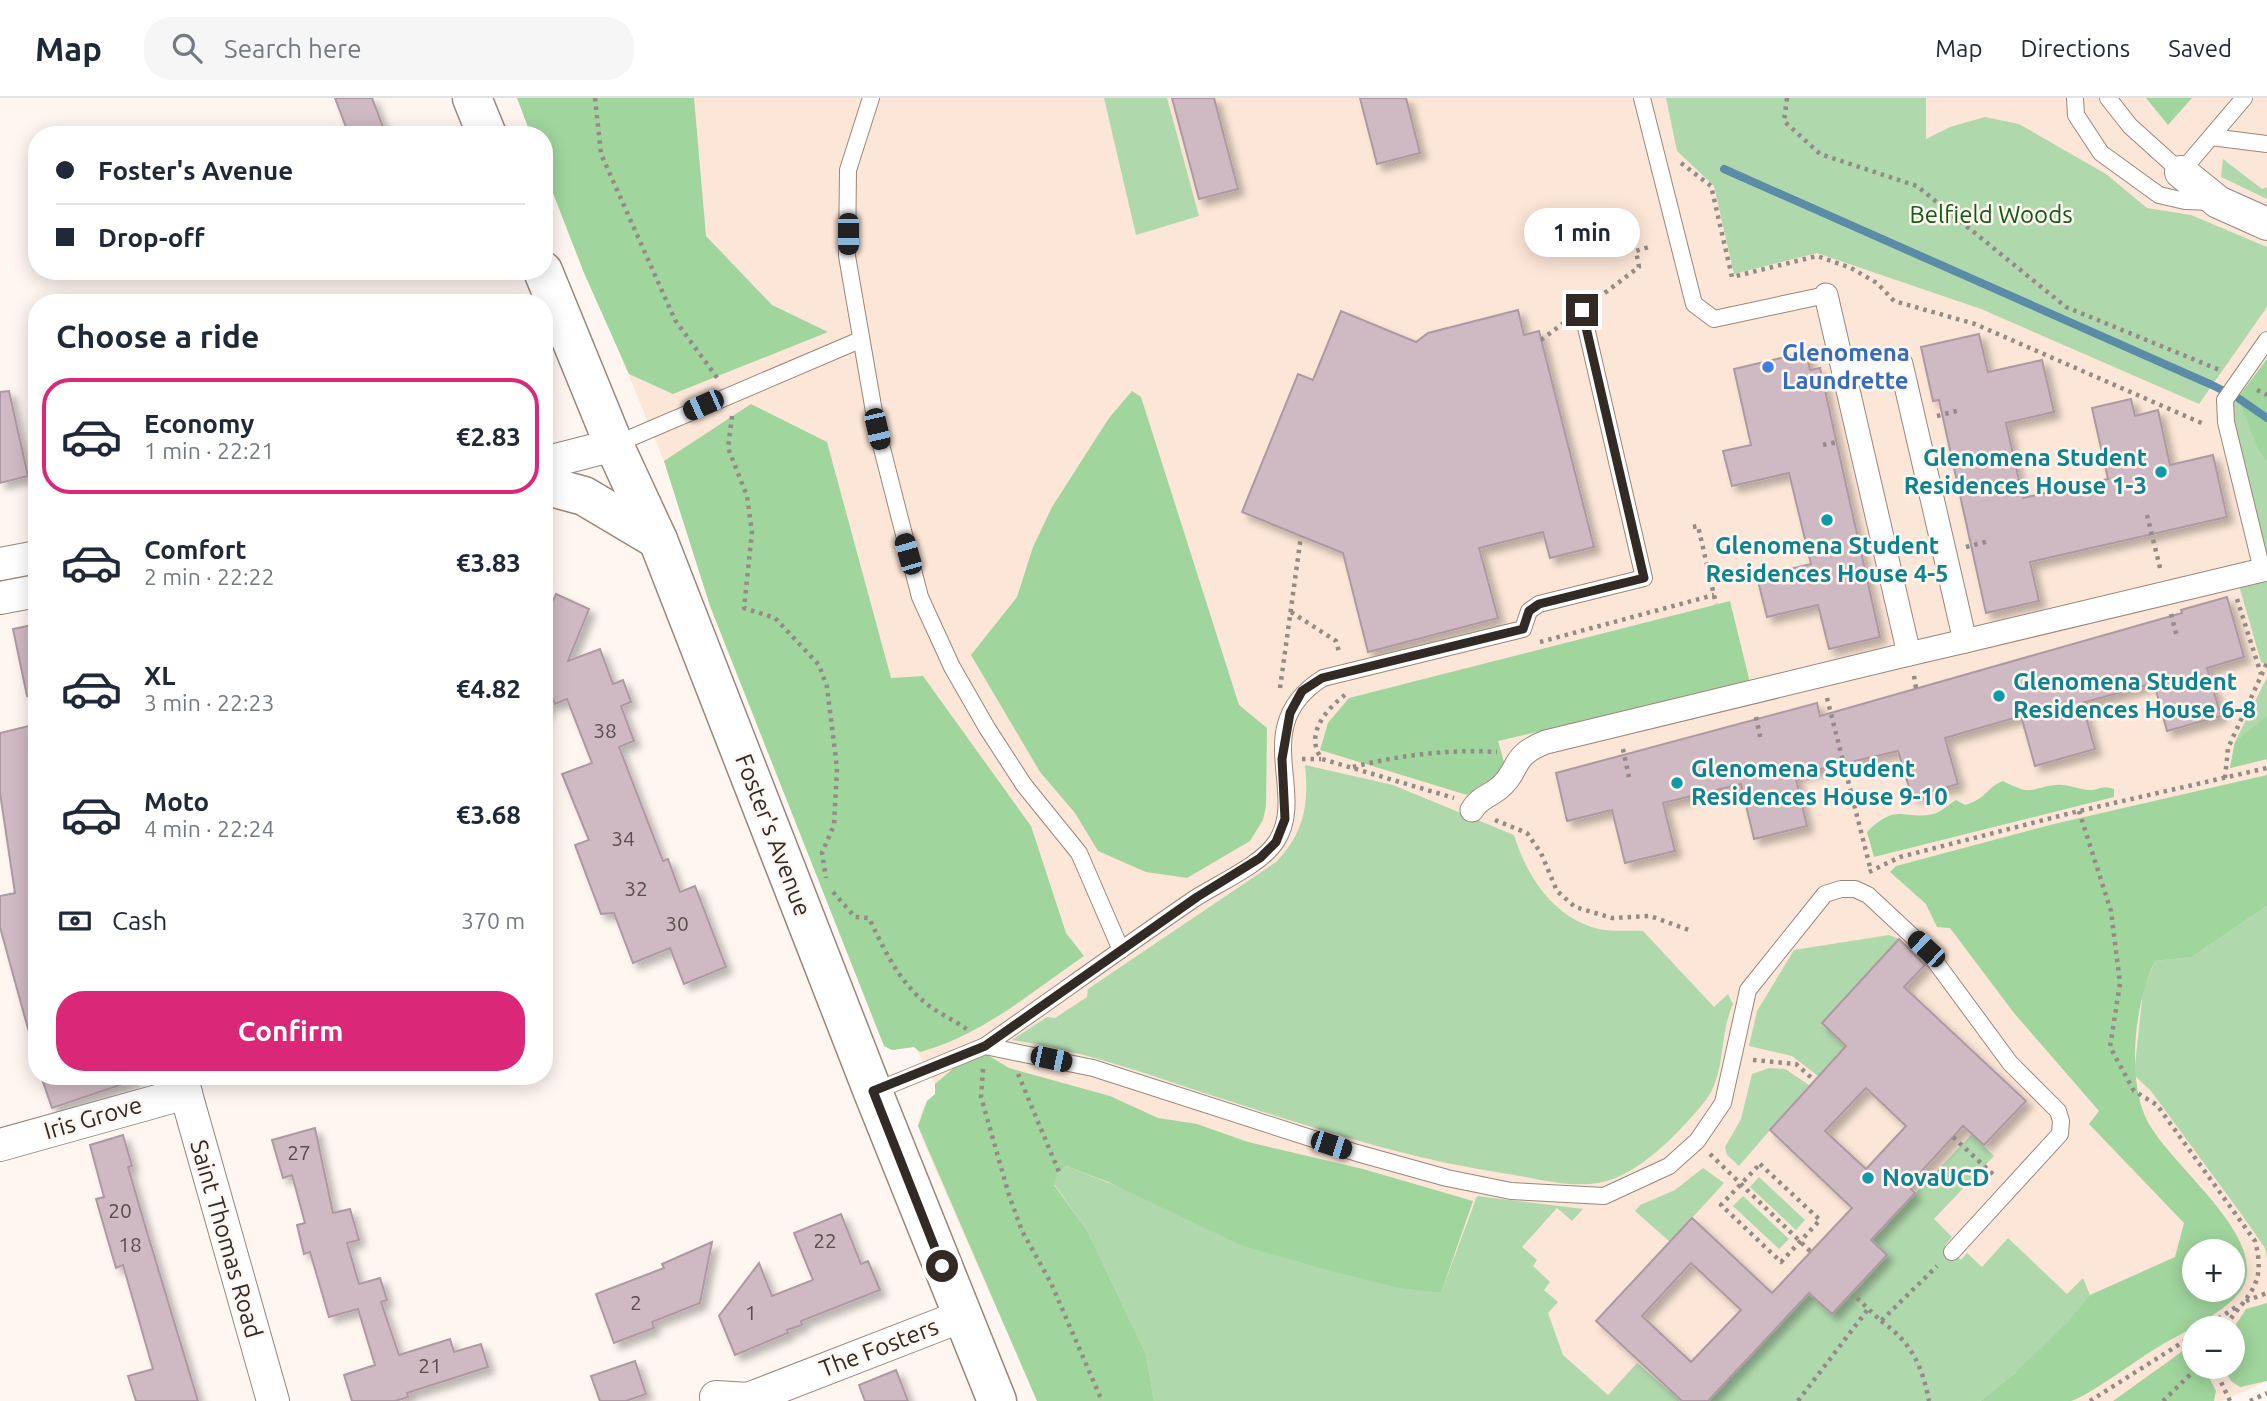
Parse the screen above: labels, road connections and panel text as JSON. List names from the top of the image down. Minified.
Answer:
{"streets":{"main road":["Foster's Avenue"],"street":["Iris Grove","Saint Thomas Road","The Fosters"]},"crossings":[["Foster's Avenue","The Fosters"],["Iris Grove","Saint Thomas Road"]],"parks":["Belfield Woods"],"places":["Glenomena Laundrette","Glenomena Student Residences House 1-3","Glenomena Student Residences House 4-5","Glenomena Student Residences House 6-8","Glenomena Student Residences House 9-10","NovaUCD"],"house_numbers":["38","34","32","30","27","20","22","18","2","1","21"],"page":{"header":"Map","search":"Search here","nav":["Map","Directions","Saved"],"banner":["Foster's Avenue","Drop-off"],"bubble":"1 min","heading":"Choose a ride","list":[{"name":"Economy","note":"1 min · 22:21","value":"€2.83"},{"name":"Comfort","note":"2 min · 22:22","value":"€3.83"},{"name":"XL","note":"3 min · 22:23","value":"€4.82"},{"name":"Moto","note":"4 min · 22:24","value":"€3.68"}],"pay":["Cash","370 m"],"buttons":"Confirm","map_buttons":["+","−"]}}
